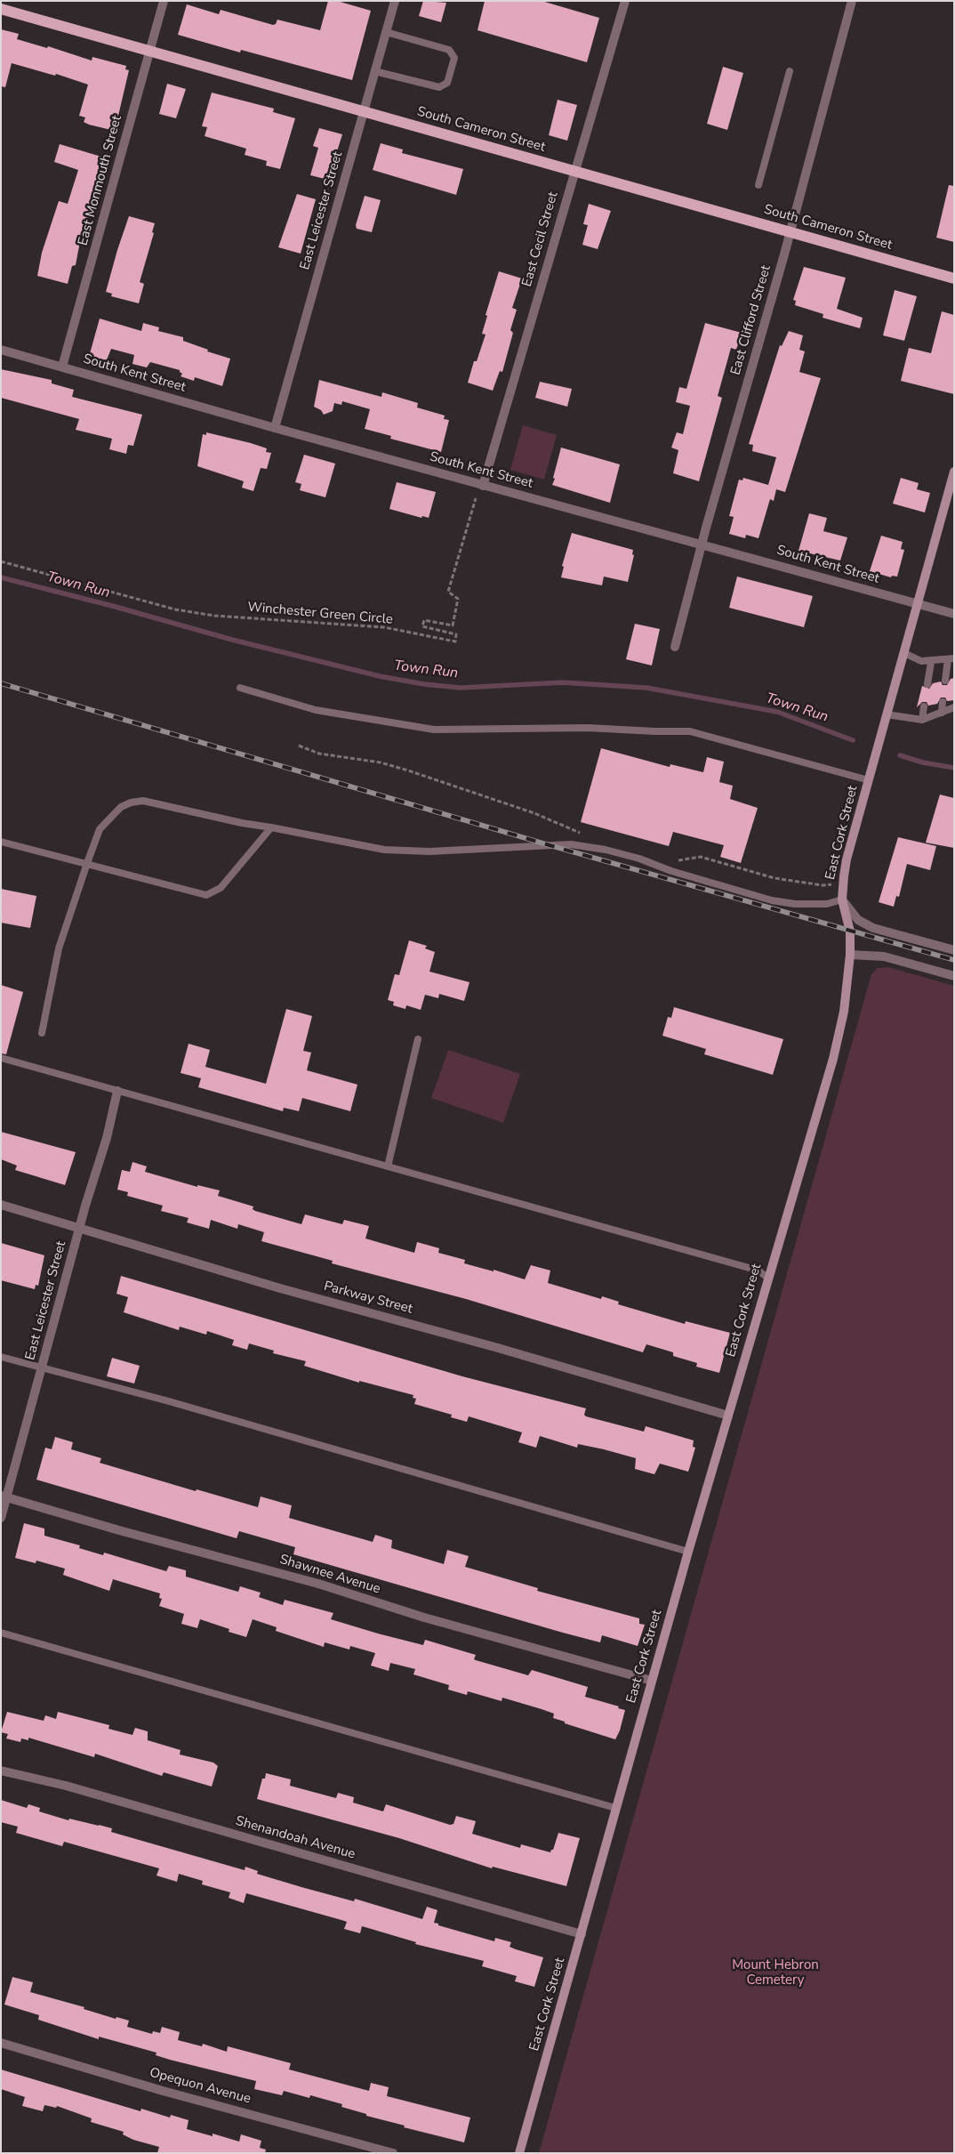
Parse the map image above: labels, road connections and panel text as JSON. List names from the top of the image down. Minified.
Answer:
{"streets":{"main road":["South Cameron Street","East Cork Street"],"street":["East Monmouth Street","East Leicester Street","East Cecil Street","East Clifford Street","South Kent Street","Parkway Street","Shawnee Avenue","Shenandoah Avenue","Opequon Avenue"],"path":["Winchester Green Circle"]},"crossings":[["South Cameron Street","East Monmouth Street"],["South Cameron Street","East Leicester Street"],["South Cameron Street","East Cecil Street"],["South Cameron Street","East Clifford Street"],["East Monmouth Street","South Kent Street"],["East Leicester Street","South Kent Street"],["East Leicester Street","Parkway Street"],["East Leicester Street","Shawnee Avenue"],["East Cecil Street","South Kent Street"],["East Clifford Street","South Kent Street"],["South Kent Street","East Cork Street"],["East Cork Street","Parkway Street"],["East Cork Street","Shawnee Avenue"],["East Cork Street","Shenandoah Avenue"]],"water":["Town Run"],"parks":["Mount Hebron Cemetery"]}
